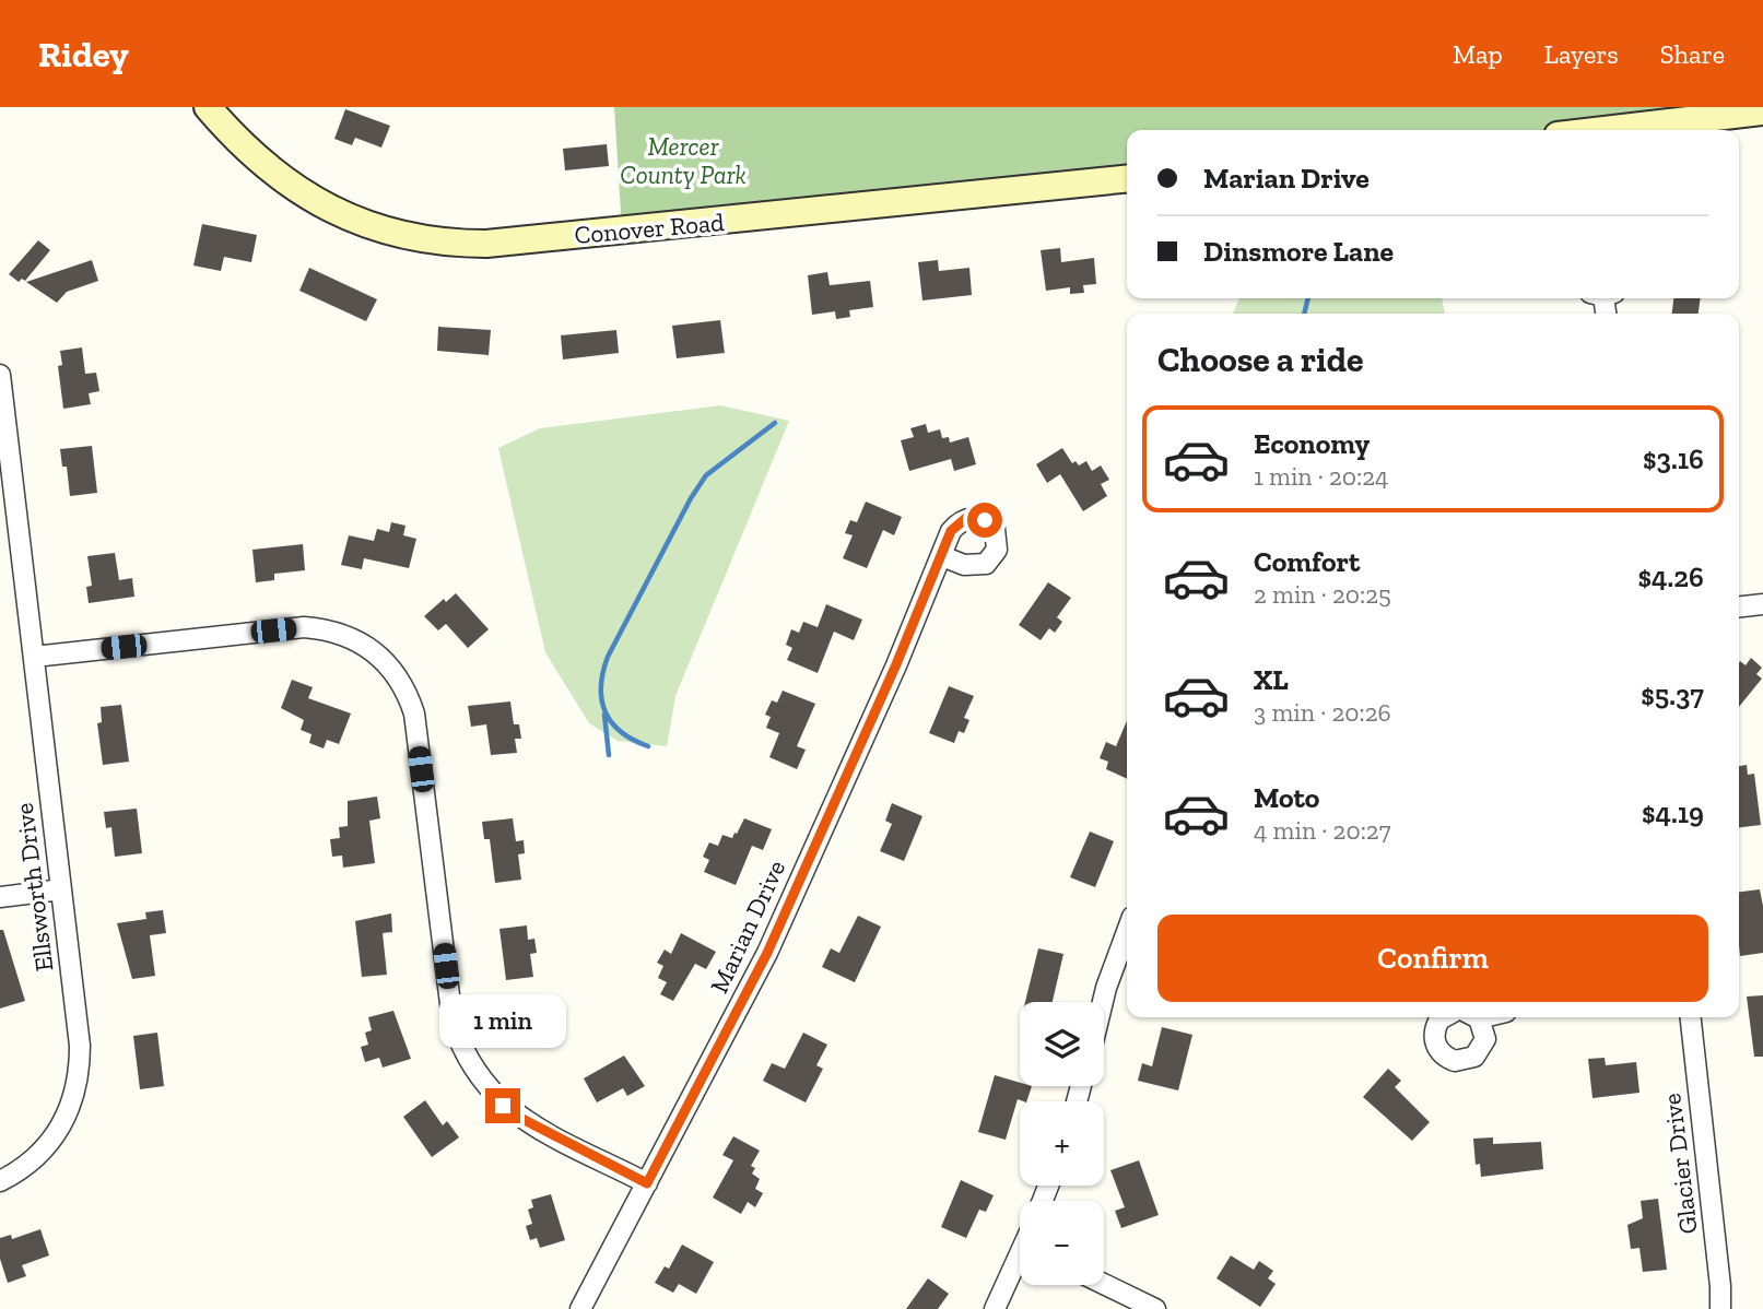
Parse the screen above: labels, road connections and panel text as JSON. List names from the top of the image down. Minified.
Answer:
{"streets":{"street":["Conover Road","Ellsworth Drive","Marian Drive","Glacier Drive"]},"parks":["Mercer County Park"],"page":{"header":"Ridey","nav":["Map","Layers","Share"],"banner":["Marian Drive","Dinsmore Lane"],"heading":"Choose a ride","list":[{"name":"Economy","note":"1 min · 20:24","value":"$3.16"},{"name":"Comfort","note":"2 min · 20:25","value":"$4.26"},{"name":"XL","note":"3 min · 20:26","value":"$5.37"},{"name":"Moto","note":"4 min · 20:27","value":"$4.19"}],"buttons":"Confirm","bubble":"1 min","map_buttons":["+","−"]}}
